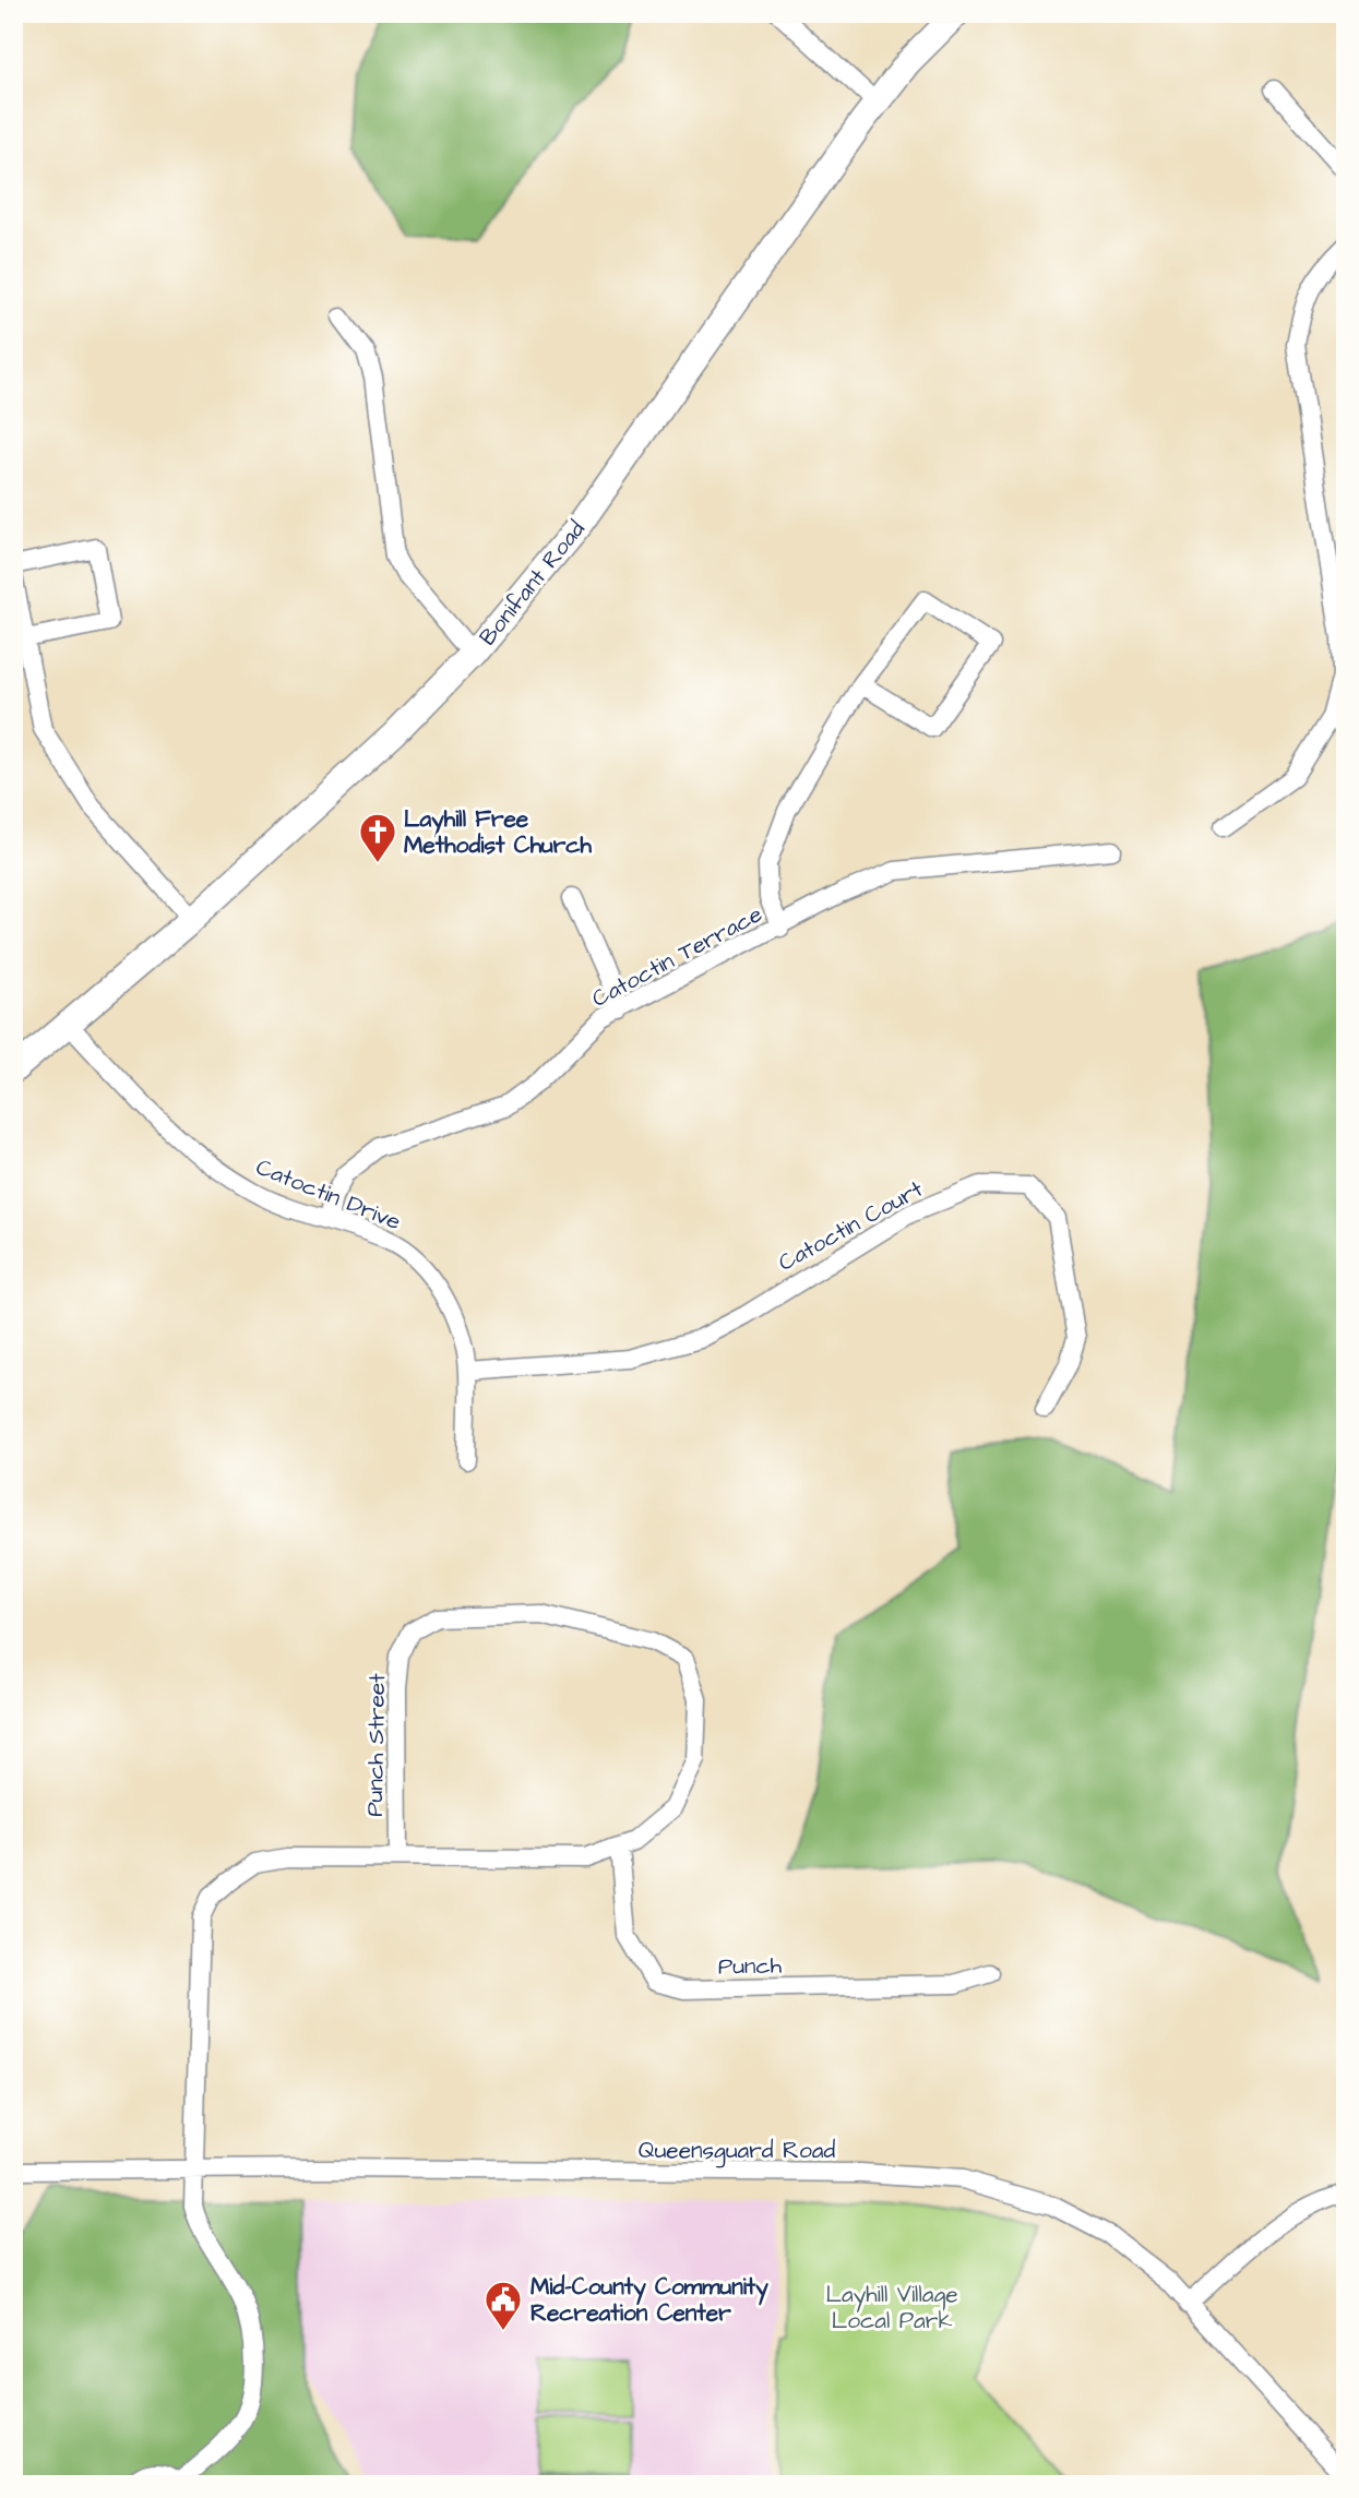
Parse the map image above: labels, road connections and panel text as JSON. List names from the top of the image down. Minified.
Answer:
{"streets":{"main road":["Bonifant Road"],"street":["Catoctin Terrace","Catoctin Drive","Catoctin Court","Punch Street","Punch","Queensguard Road"]},"crossings":[["Bonifant Road","Catoctin Drive"],["Catoctin Terrace","Catoctin Drive"],["Catoctin Drive","Catoctin Court"],["Punch Street","Punch"],["Punch Street","Queensguard Road"]],"parks":["Layhill Village Local Park"],"places":{"church":["Layhill Free Methodist Church"],"public building":["Mid-County Community Recreation Center"]}}
